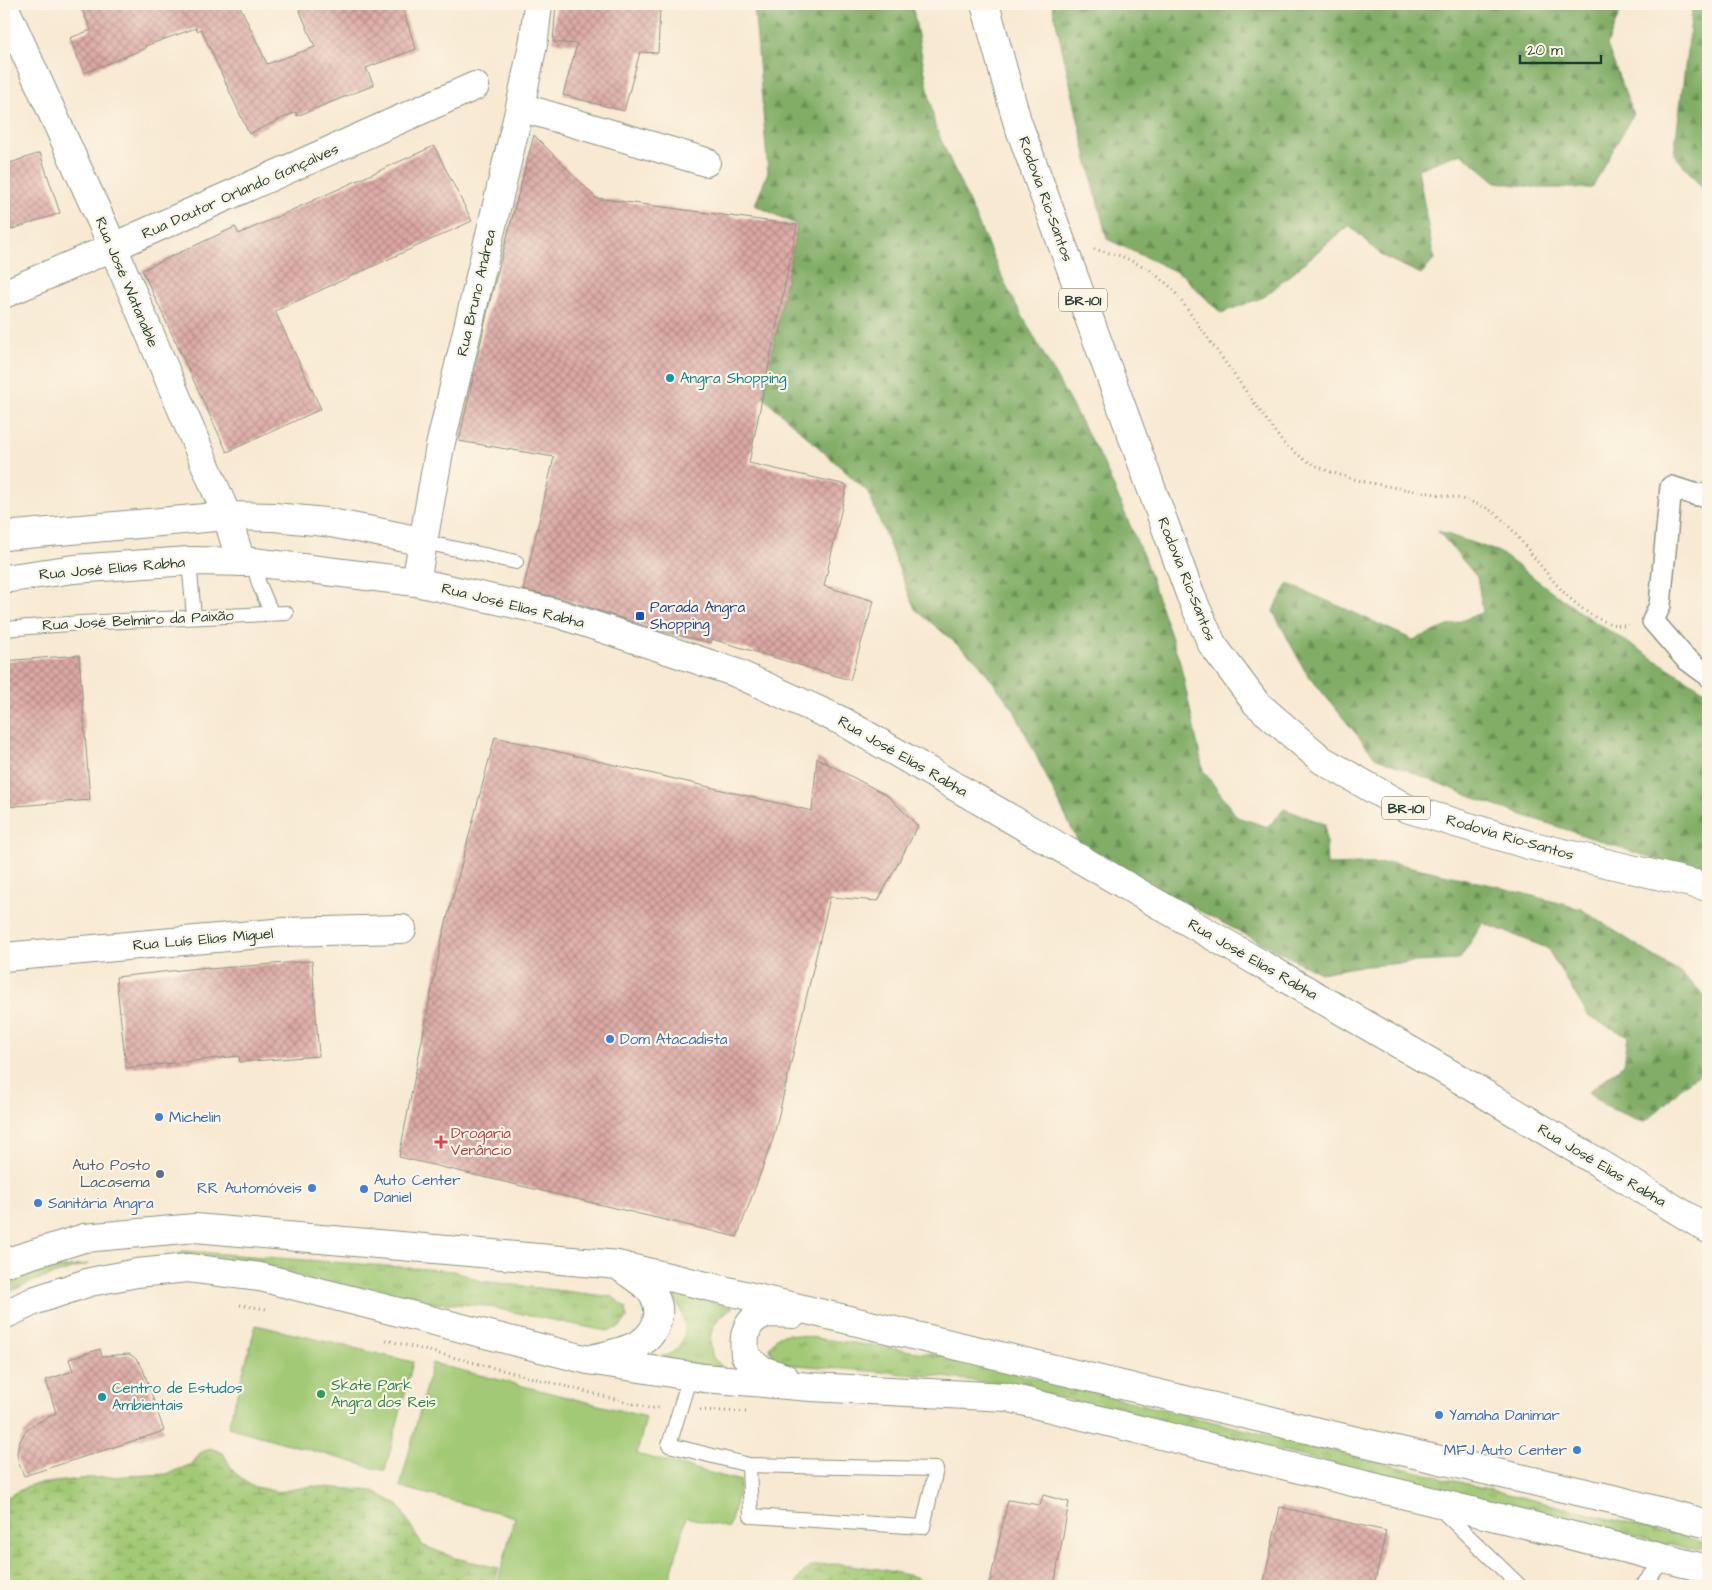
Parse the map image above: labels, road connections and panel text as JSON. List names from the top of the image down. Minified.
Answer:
{"streets":{"main road":["Rua Doutor Orlando Gonçalves","Rodovia Rio-Santos","Rua José Watanable","Rua Bruno Andrea","BR-101","Rua José Elias Rabha","Rua Luís Elias Miguel"],"lane":["Rua José Belmiro da Paixão"]},"crossings":[["Rua Doutor Orlando Gonçalves","Rua José Watanable"],["Rua José Watanable","Rua José Elias Rabha"],["Rua Bruno Andrea","Rua José Elias Rabha"]],"places":{"other":["Angra Shopping","Dom Atacadista","Michelin","Auto Posto Lacasema","RR Automóveis","Auto Center Daniel","Sanitária Angra","Skate Park Angra dos Reis","Centro de Estudos Ambientais","Yamaha Danimar","MFJ Auto Center"],"transit":["Parada Angra Shopping"],"health":["Drogaria Venâncio"]},"scale_bar":"20 m"}
